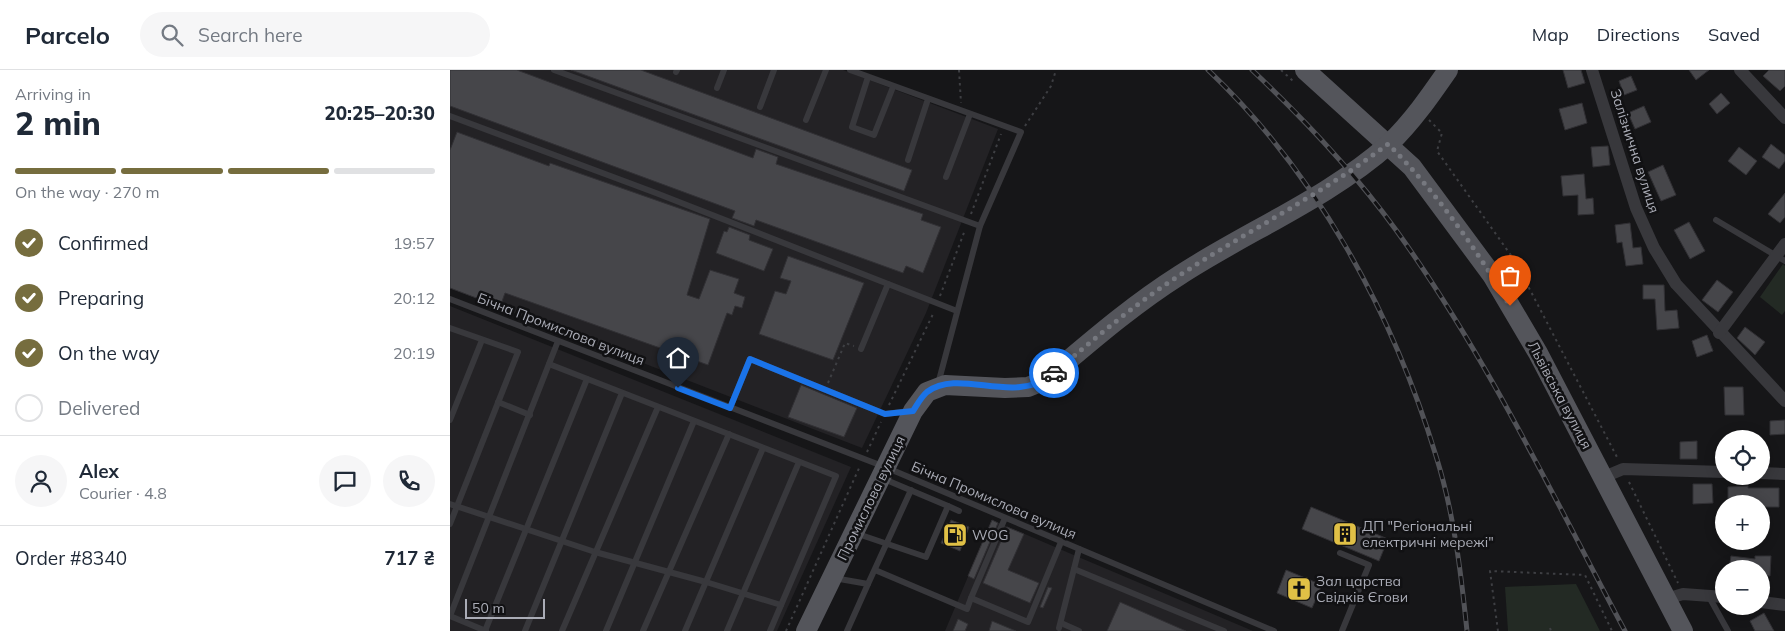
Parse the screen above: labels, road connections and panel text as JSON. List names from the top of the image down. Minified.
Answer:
{"streets":{"main road":["Львівська вулиця","Промислова вулиця"],"street":["Залізнична вулиця"],"lane":["Бічна Промислова вулиця"]},"crossings":[["Бічна Промислова вулиця","Промислова вулиця"]],"places":{"building":["ДП \"Регіональні електричні мережі\""],"fuel station":["WOG"],"church":["Зал царства Свідків Єгови"]},"scale_bar":"50 m","page":{"header":"Parcelo","search":"Search here","nav":["Map","Directions","Saved"],"heading":["2 min","Arriving in","20:25–20:30"],"panel":["Alex","Courier · 4.8","Order #8340","717 ₴"],"bar":"On the way · 270 m","list":[["Confirmed","19:57"],["Preparing","20:12"],["On the way","20:19"],"Delivered"],"map_buttons":["+","−"],"scale":"50 m"}}
